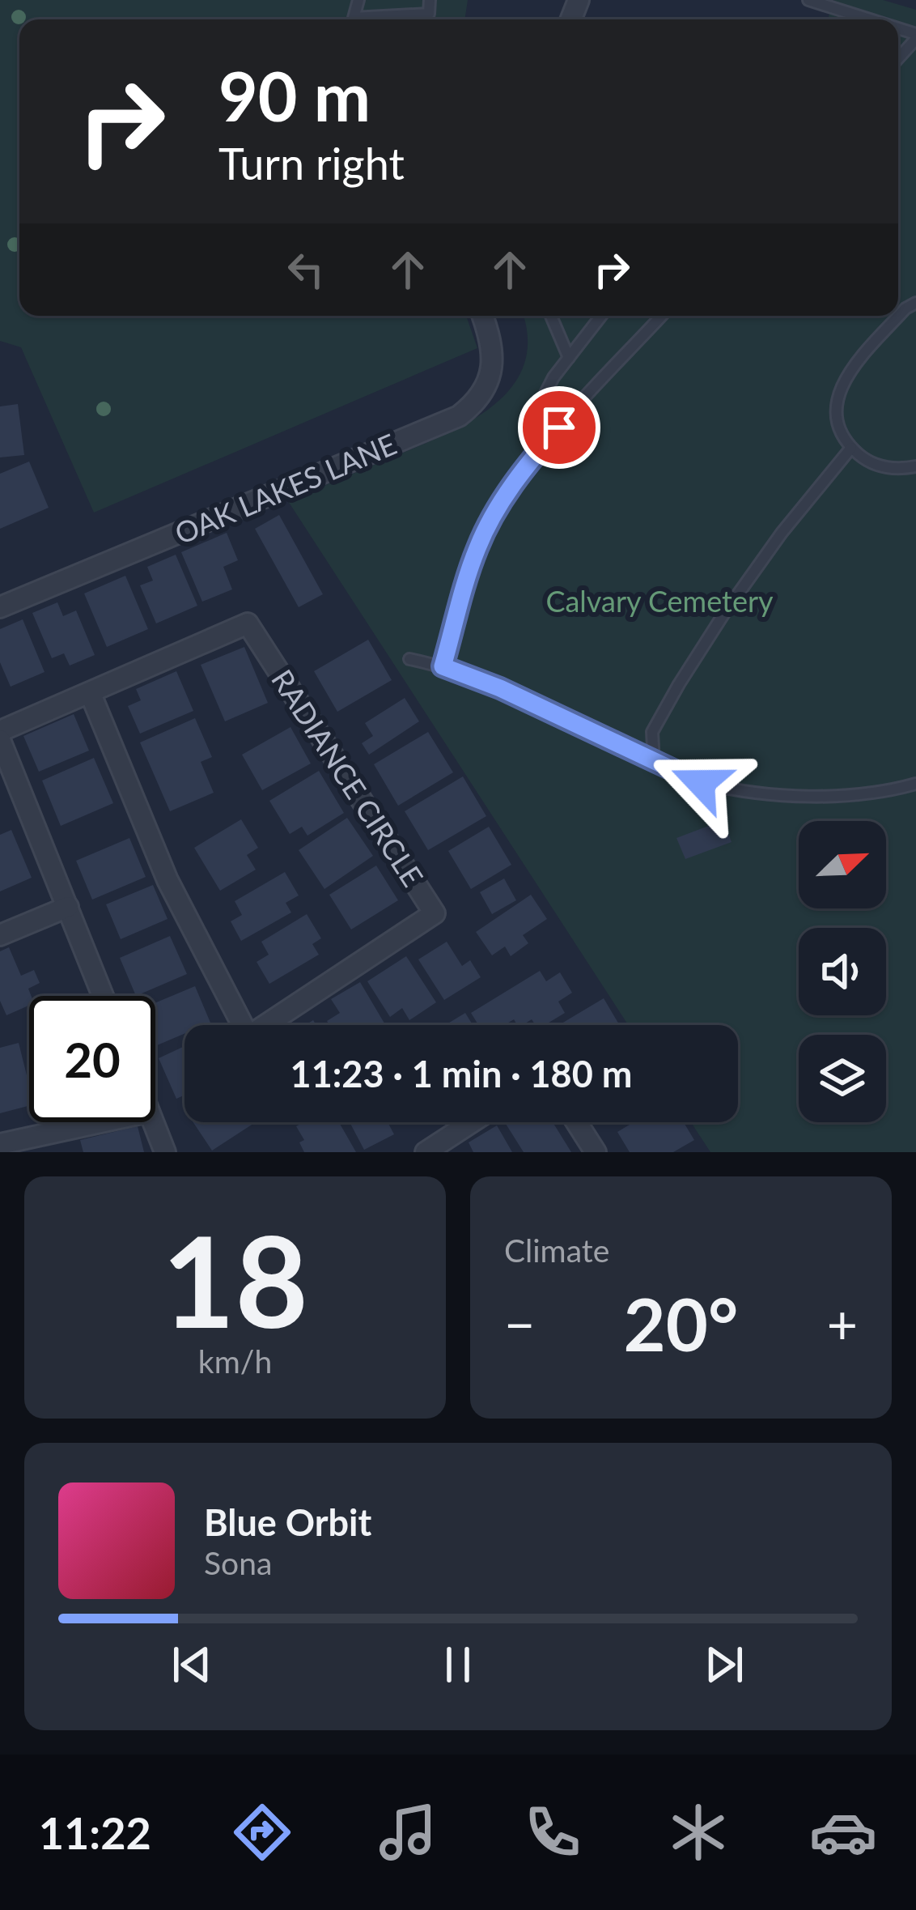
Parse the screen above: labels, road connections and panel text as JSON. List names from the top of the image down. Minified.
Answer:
{"streets":{"street":["OAK LAKES LANE","RADIANCE CIRCLE"]},"parks":["Calvary Cemetery"],"north":"top right","page":{"turn":["90 m","Turn right"],"limit":"20","trip":"11:23 · 1 min · 180 m","tile":[["18","km/h"],"Climate"],"heat":["−","20°","+"],"song":["Blue Orbit","Sona"],"tabs":"11:22"}}
